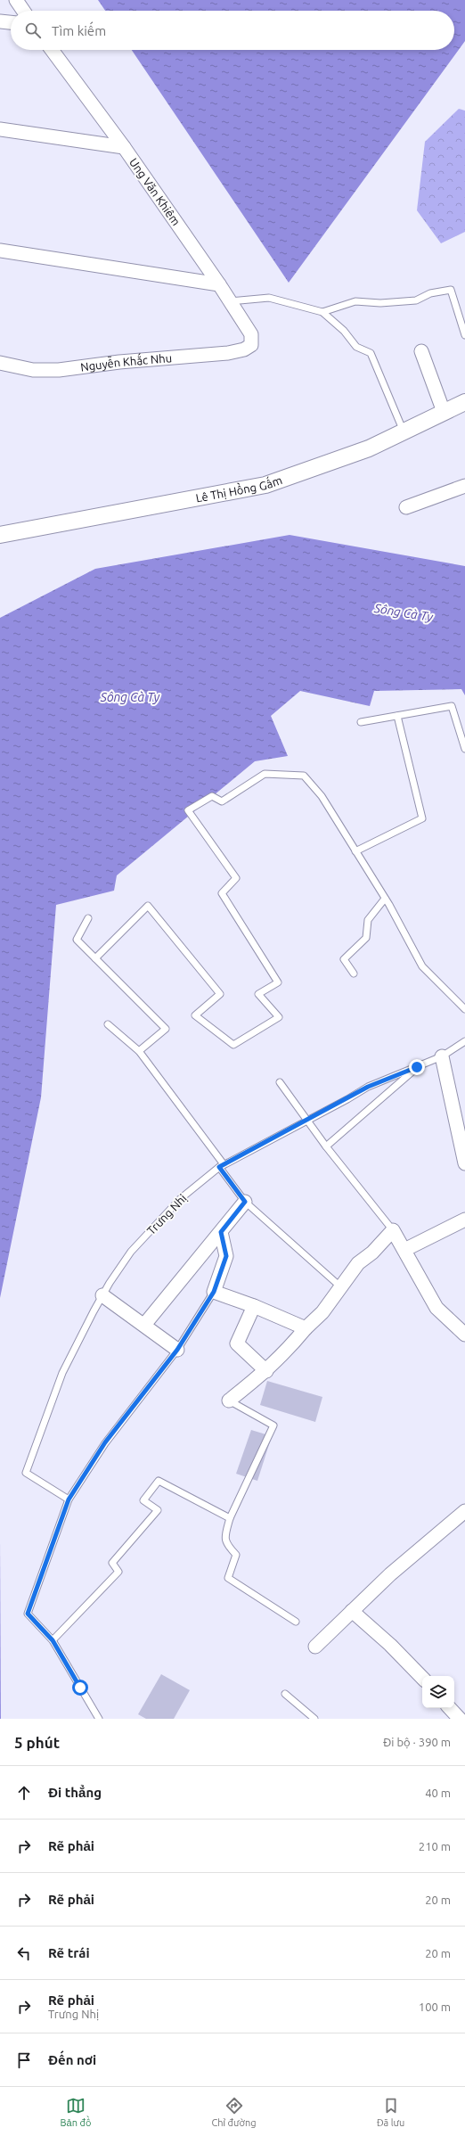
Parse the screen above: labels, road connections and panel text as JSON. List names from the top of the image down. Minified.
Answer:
{"streets":{"street":["Ung Văn Khiêm","Nguyễn Khắc Nhu","Lê Thị Hồng Gấm"],"lane":["Trưng Nhị"]},"crossings":[["Ung Văn Khiêm","Nguyễn Khắc Nhu"]],"water":["Sông Cà Ty"],"page":{"search":"Tìm kiếm","heading":["5 phút","Đi bộ · 390 m"],"list":[["Đi thẳng","40 m"],["Rẽ phải","210 m"],["Rẽ phải","20 m"],["Rẽ trái","20 m"],["Rẽ phải","Trưng Nhị","100 m"],"Đến nơi"],"nav":["Bản đồ","Chỉ đường","Đã lưu"]}}
